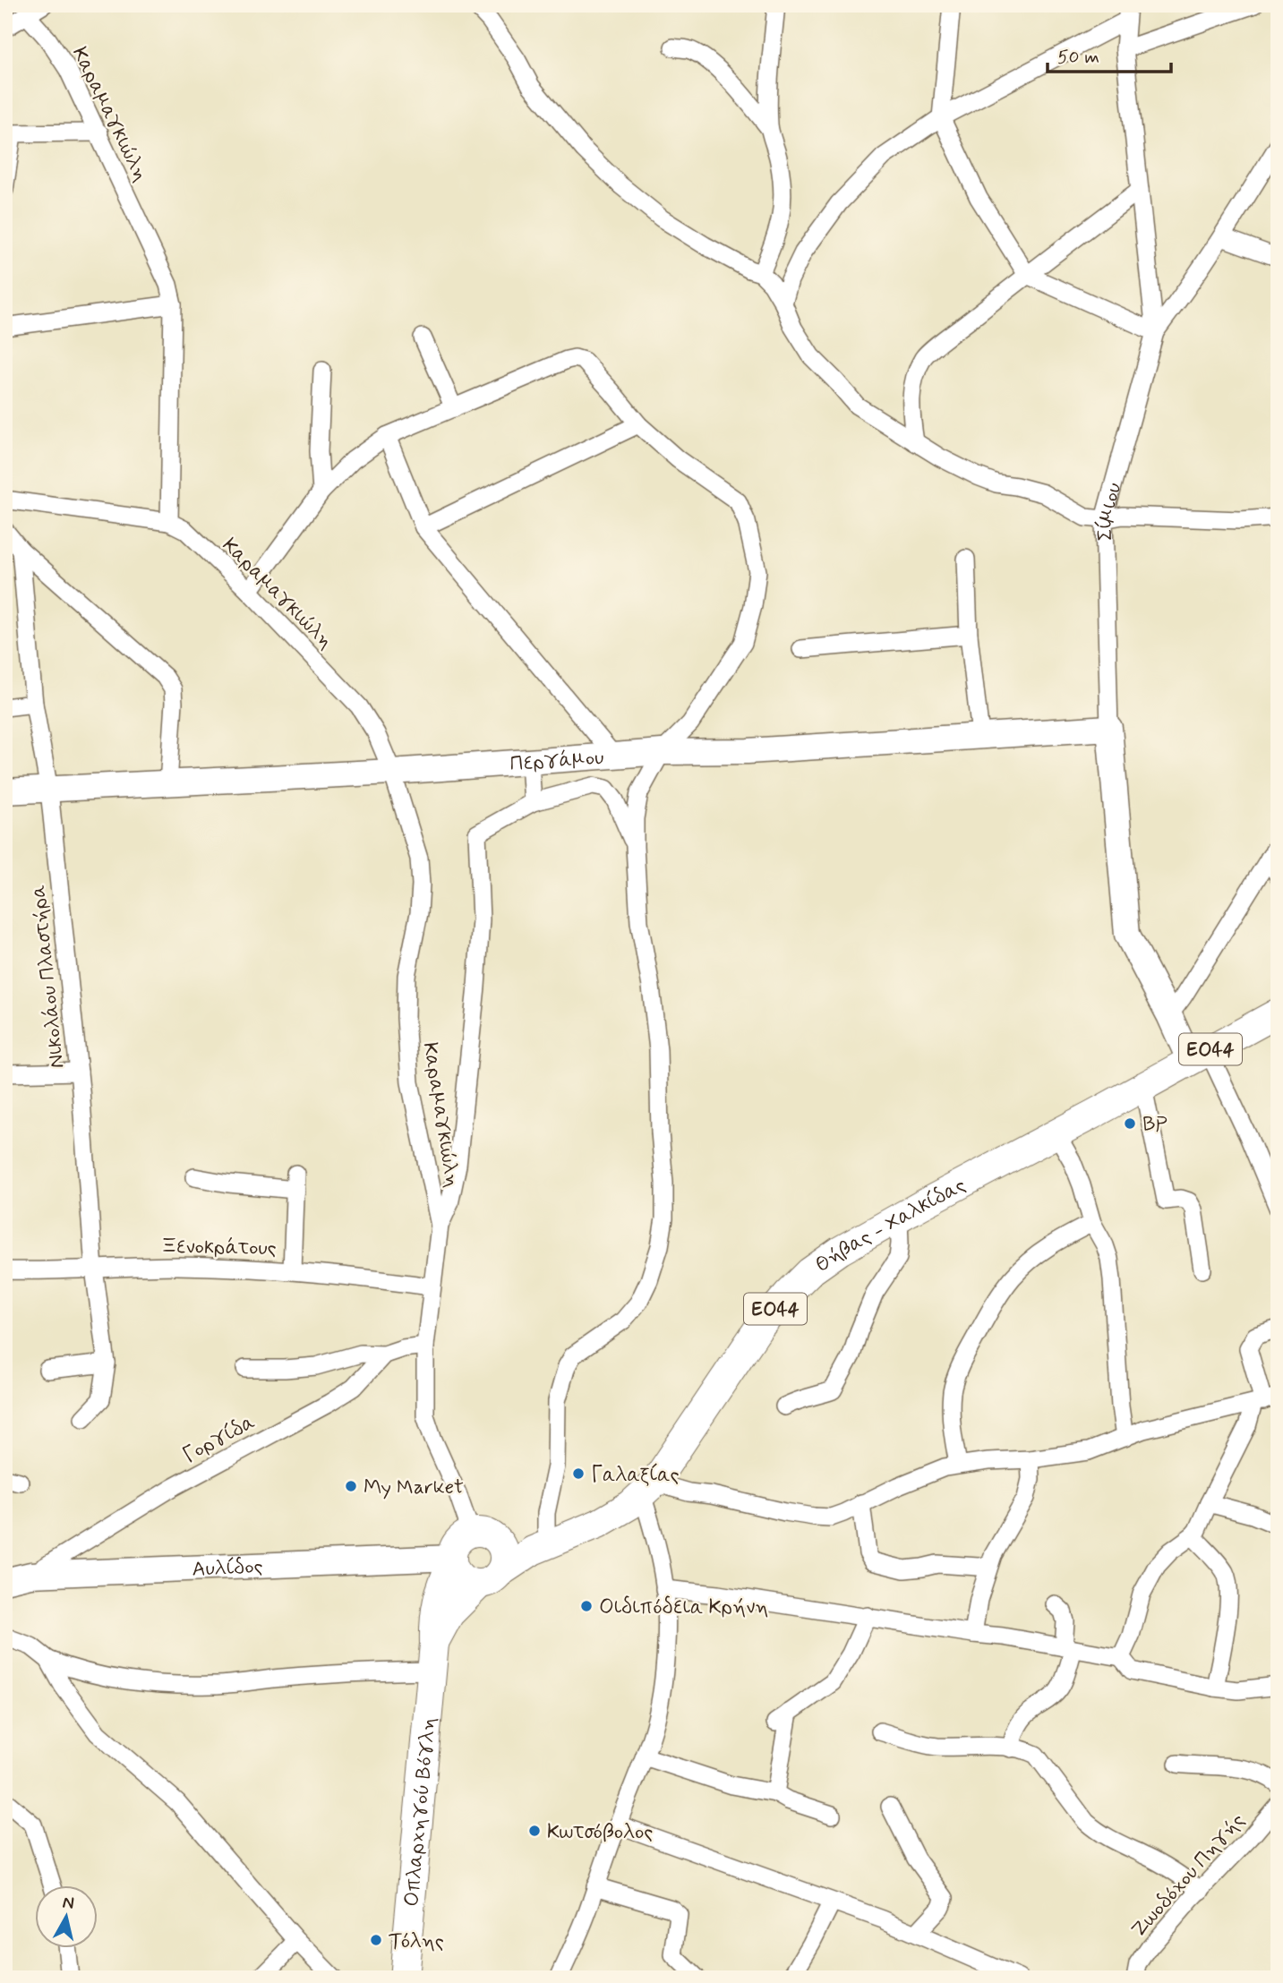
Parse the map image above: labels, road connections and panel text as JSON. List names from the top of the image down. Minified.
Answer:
{"streets":{"main road":["ΕΟ44","Θήβας - Χαλκίδας","Οπλαρχηγού Βόγλη"],"street":["Καραμαγκιώλη","Σίμιου","Περγάμου","Νικολάου Πλαστήρα","Ξενοκράτους","Γοργίδα","Αυλίδος","Ζωοδόχου Πηγής"]},"crossings":[["Καραμαγκιώλη","Περγάμου"],["Σίμιου","Περγάμου"],["Σίμιου","Θήβας - Χαλκίδας"],["Περγάμου","Νικολάου Πλαστήρα"],["Νικολάου Πλαστήρα","Ξενοκράτους"],["Θήβας - Χαλκίδας","Αυλίδος"],["Θήβας - Χαλκίδας","Οπλαρχηγού Βόγλη"],["Γοργίδα","Αυλίδος"],["Αυλίδος","Οπλαρχηγού Βόγλη"]],"places":["BP","Γαλαξίας","My Market","Οιδιπόδεια Κρήνη","Κωτσόβολος","Τόλης"],"scale_bar":"50 m","north":"top"}
